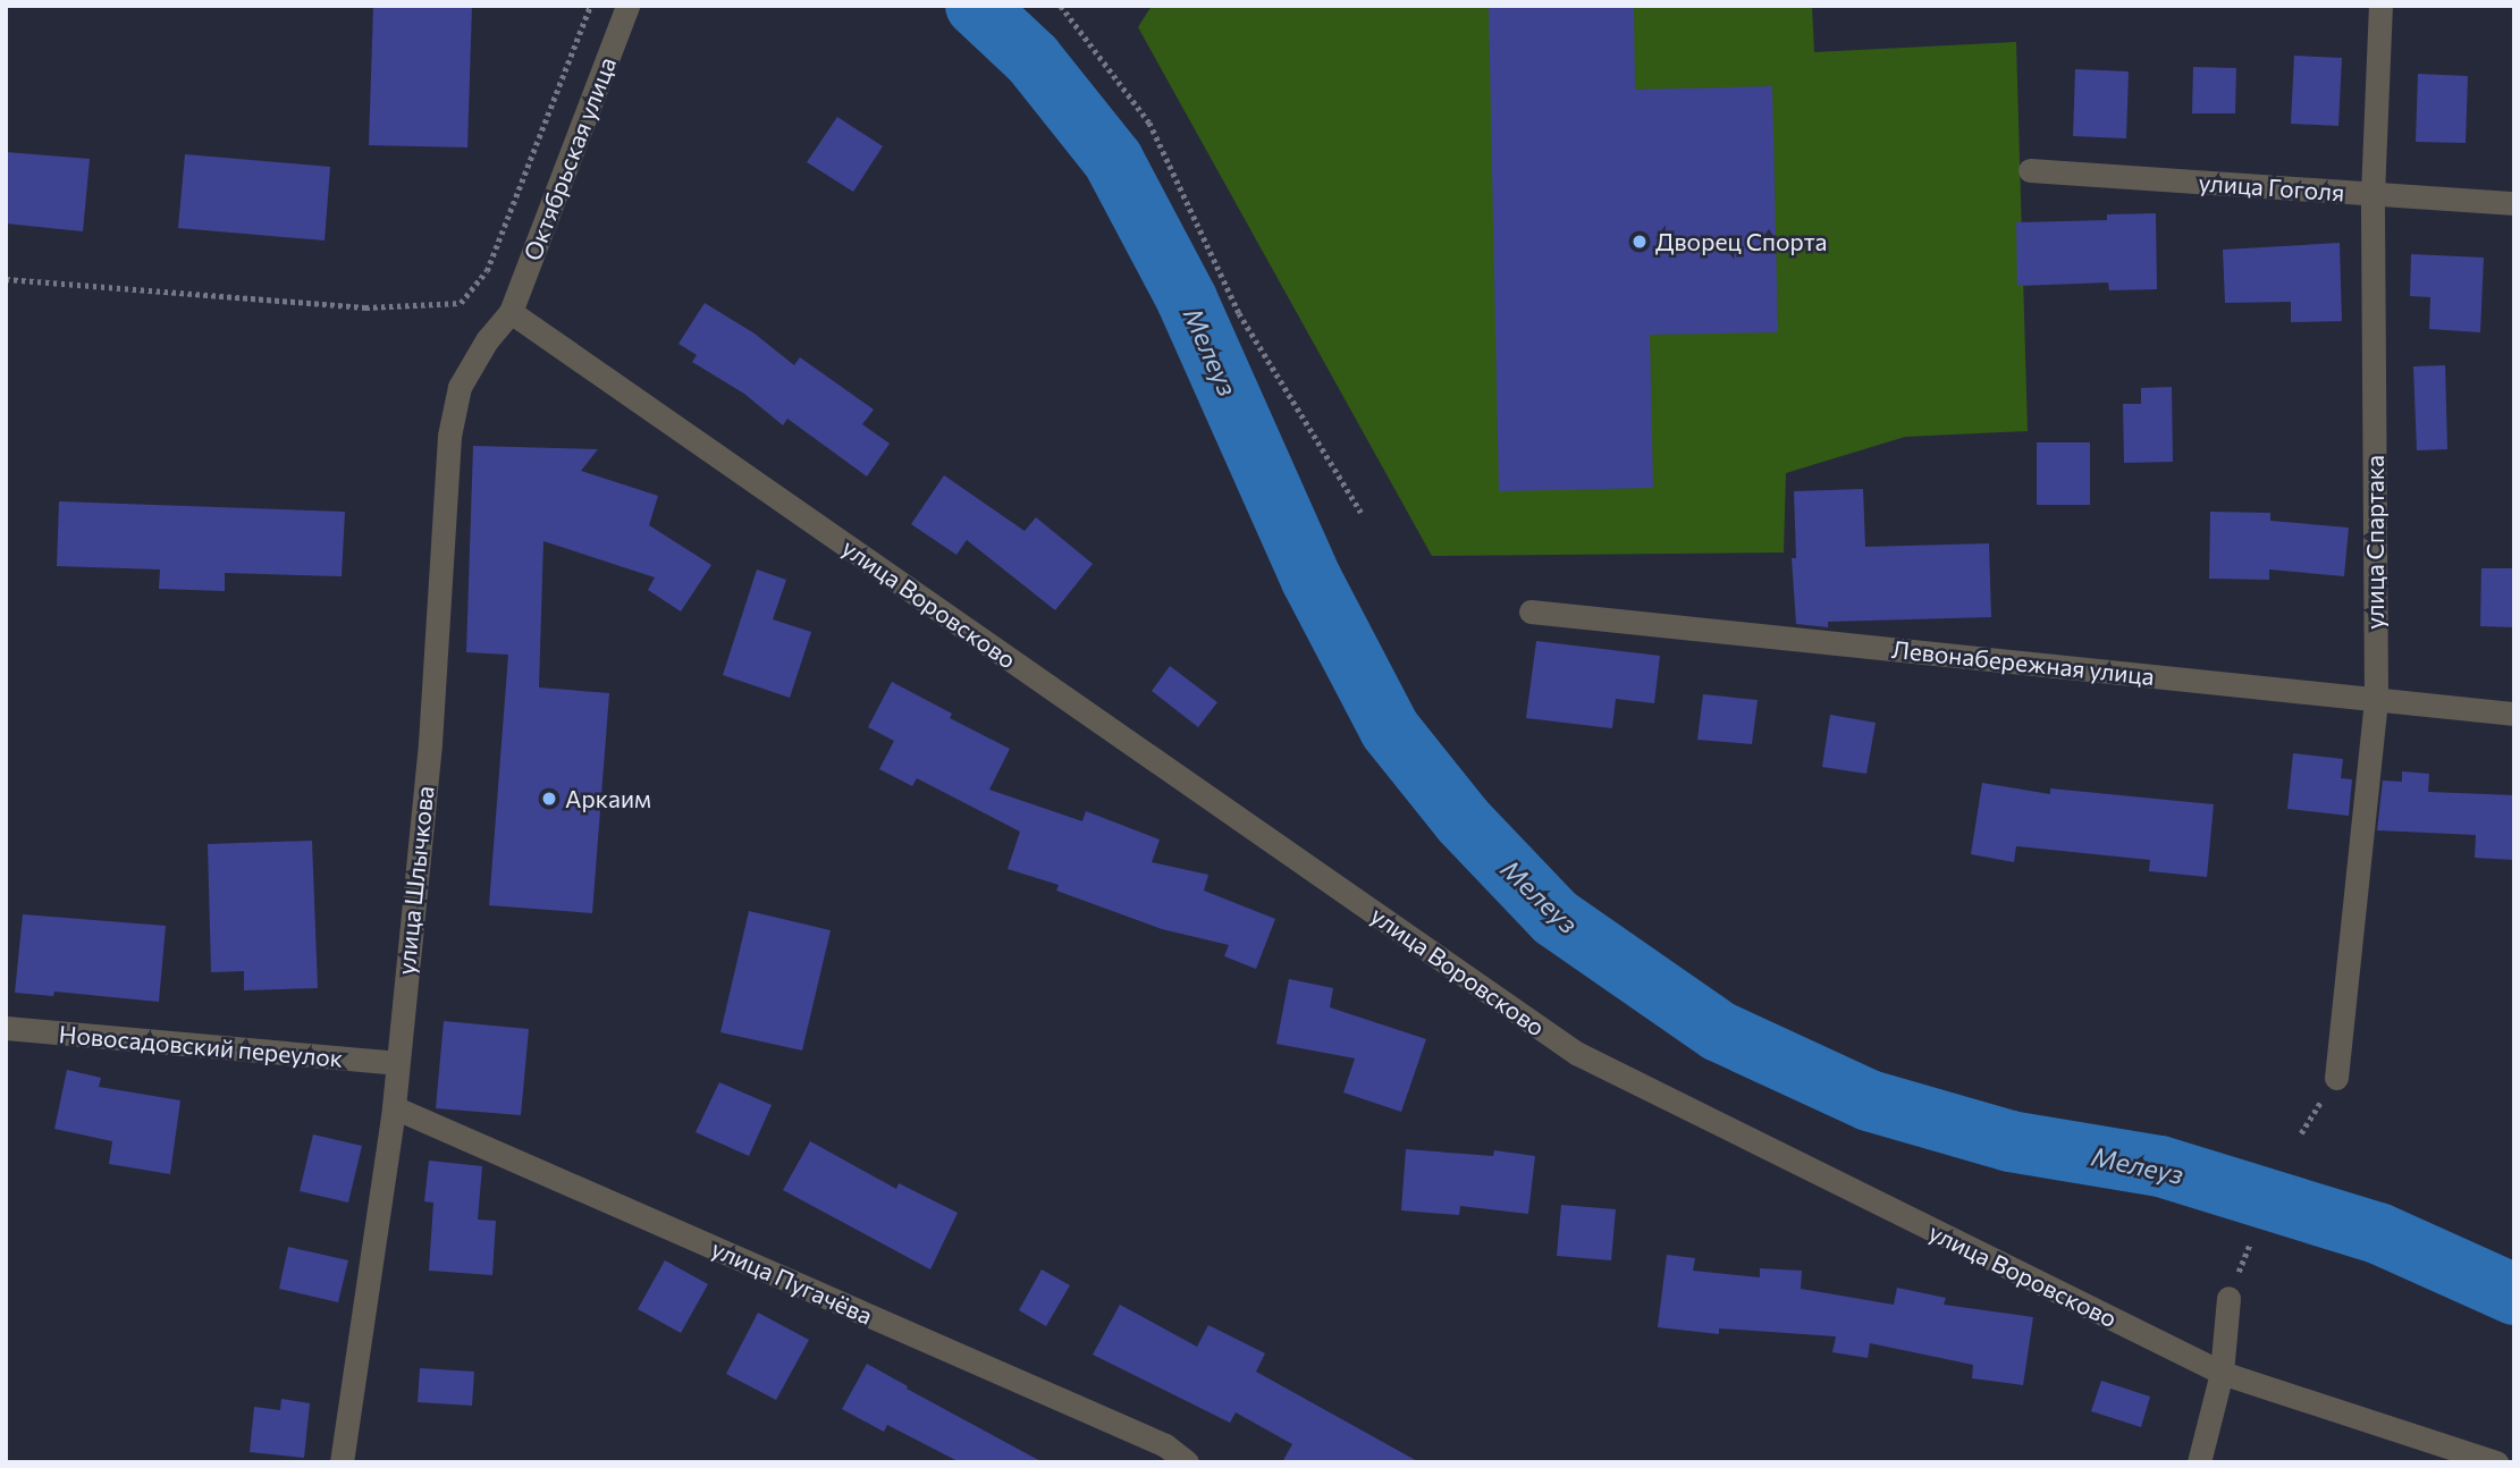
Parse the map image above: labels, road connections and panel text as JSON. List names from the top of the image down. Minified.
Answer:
{"streets":{"street":["Октябрьская улица","улица Гоголя","улица Спартака","улица Воровсково","Левонабережная улица","улица Шлычкова","Новосадовский переулок","улица Пугачёва"]},"crossings":[["Октябрьская улица","улица Воровсково"],["Октябрьская улица","улица Шлычкова"],["улица Гоголя","улица Спартака"],["улица Спартака","Левонабережная улица"],["улица Воровсково","улица Шлычкова"],["улица Шлычкова","Новосадовский переулок"],["улица Шлычкова","улица Пугачёва"]],"water":["Мелеуз"],"places":["Дворец Спорта","Аркаим"]}
